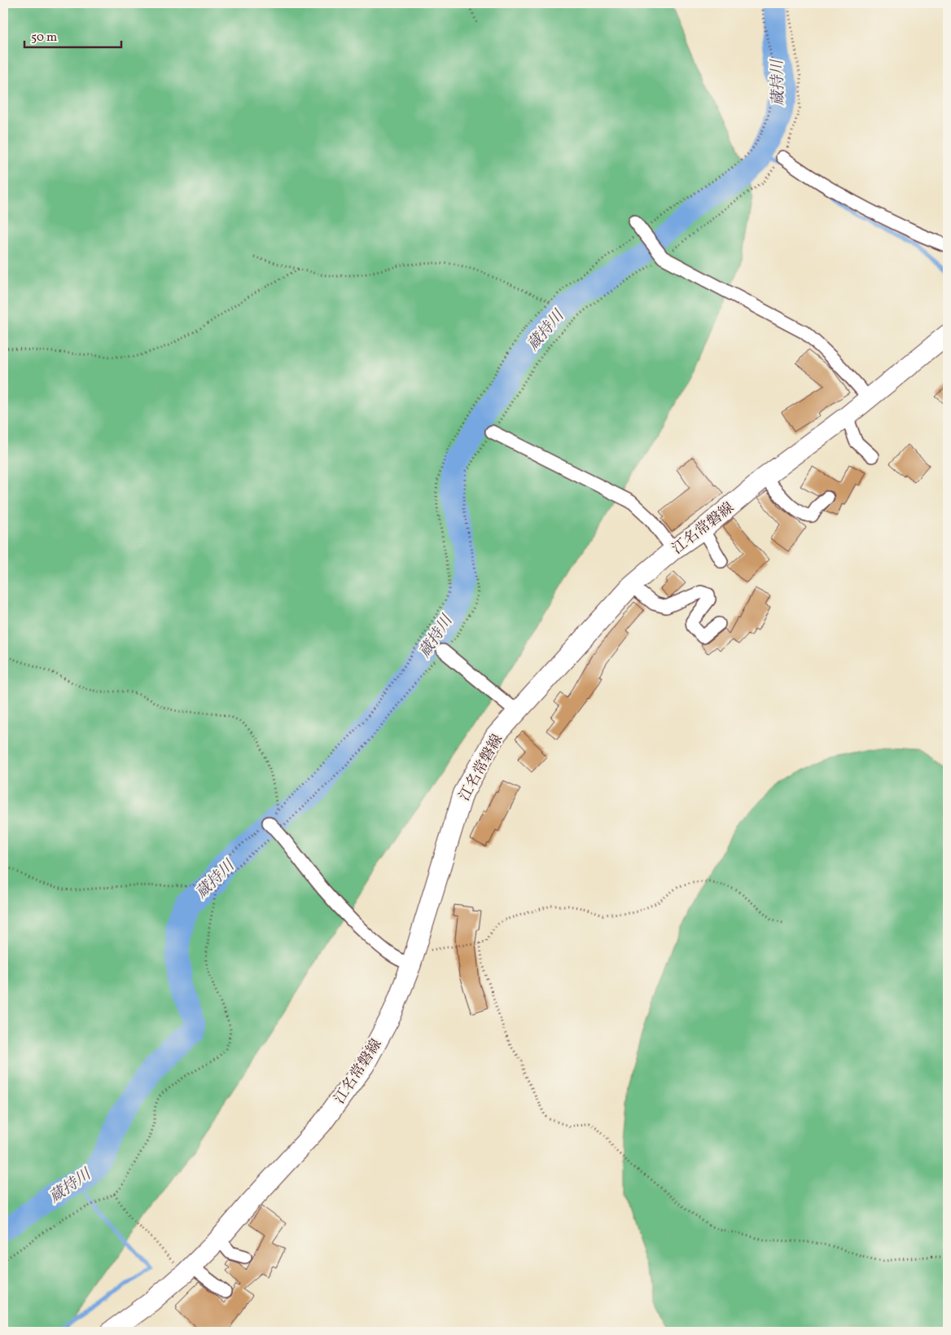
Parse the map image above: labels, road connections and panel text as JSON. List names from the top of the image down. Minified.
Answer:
{"streets":{"main road":["江名常磐線"]},"water":["蔵持川"],"scale_bar":"50 m"}
